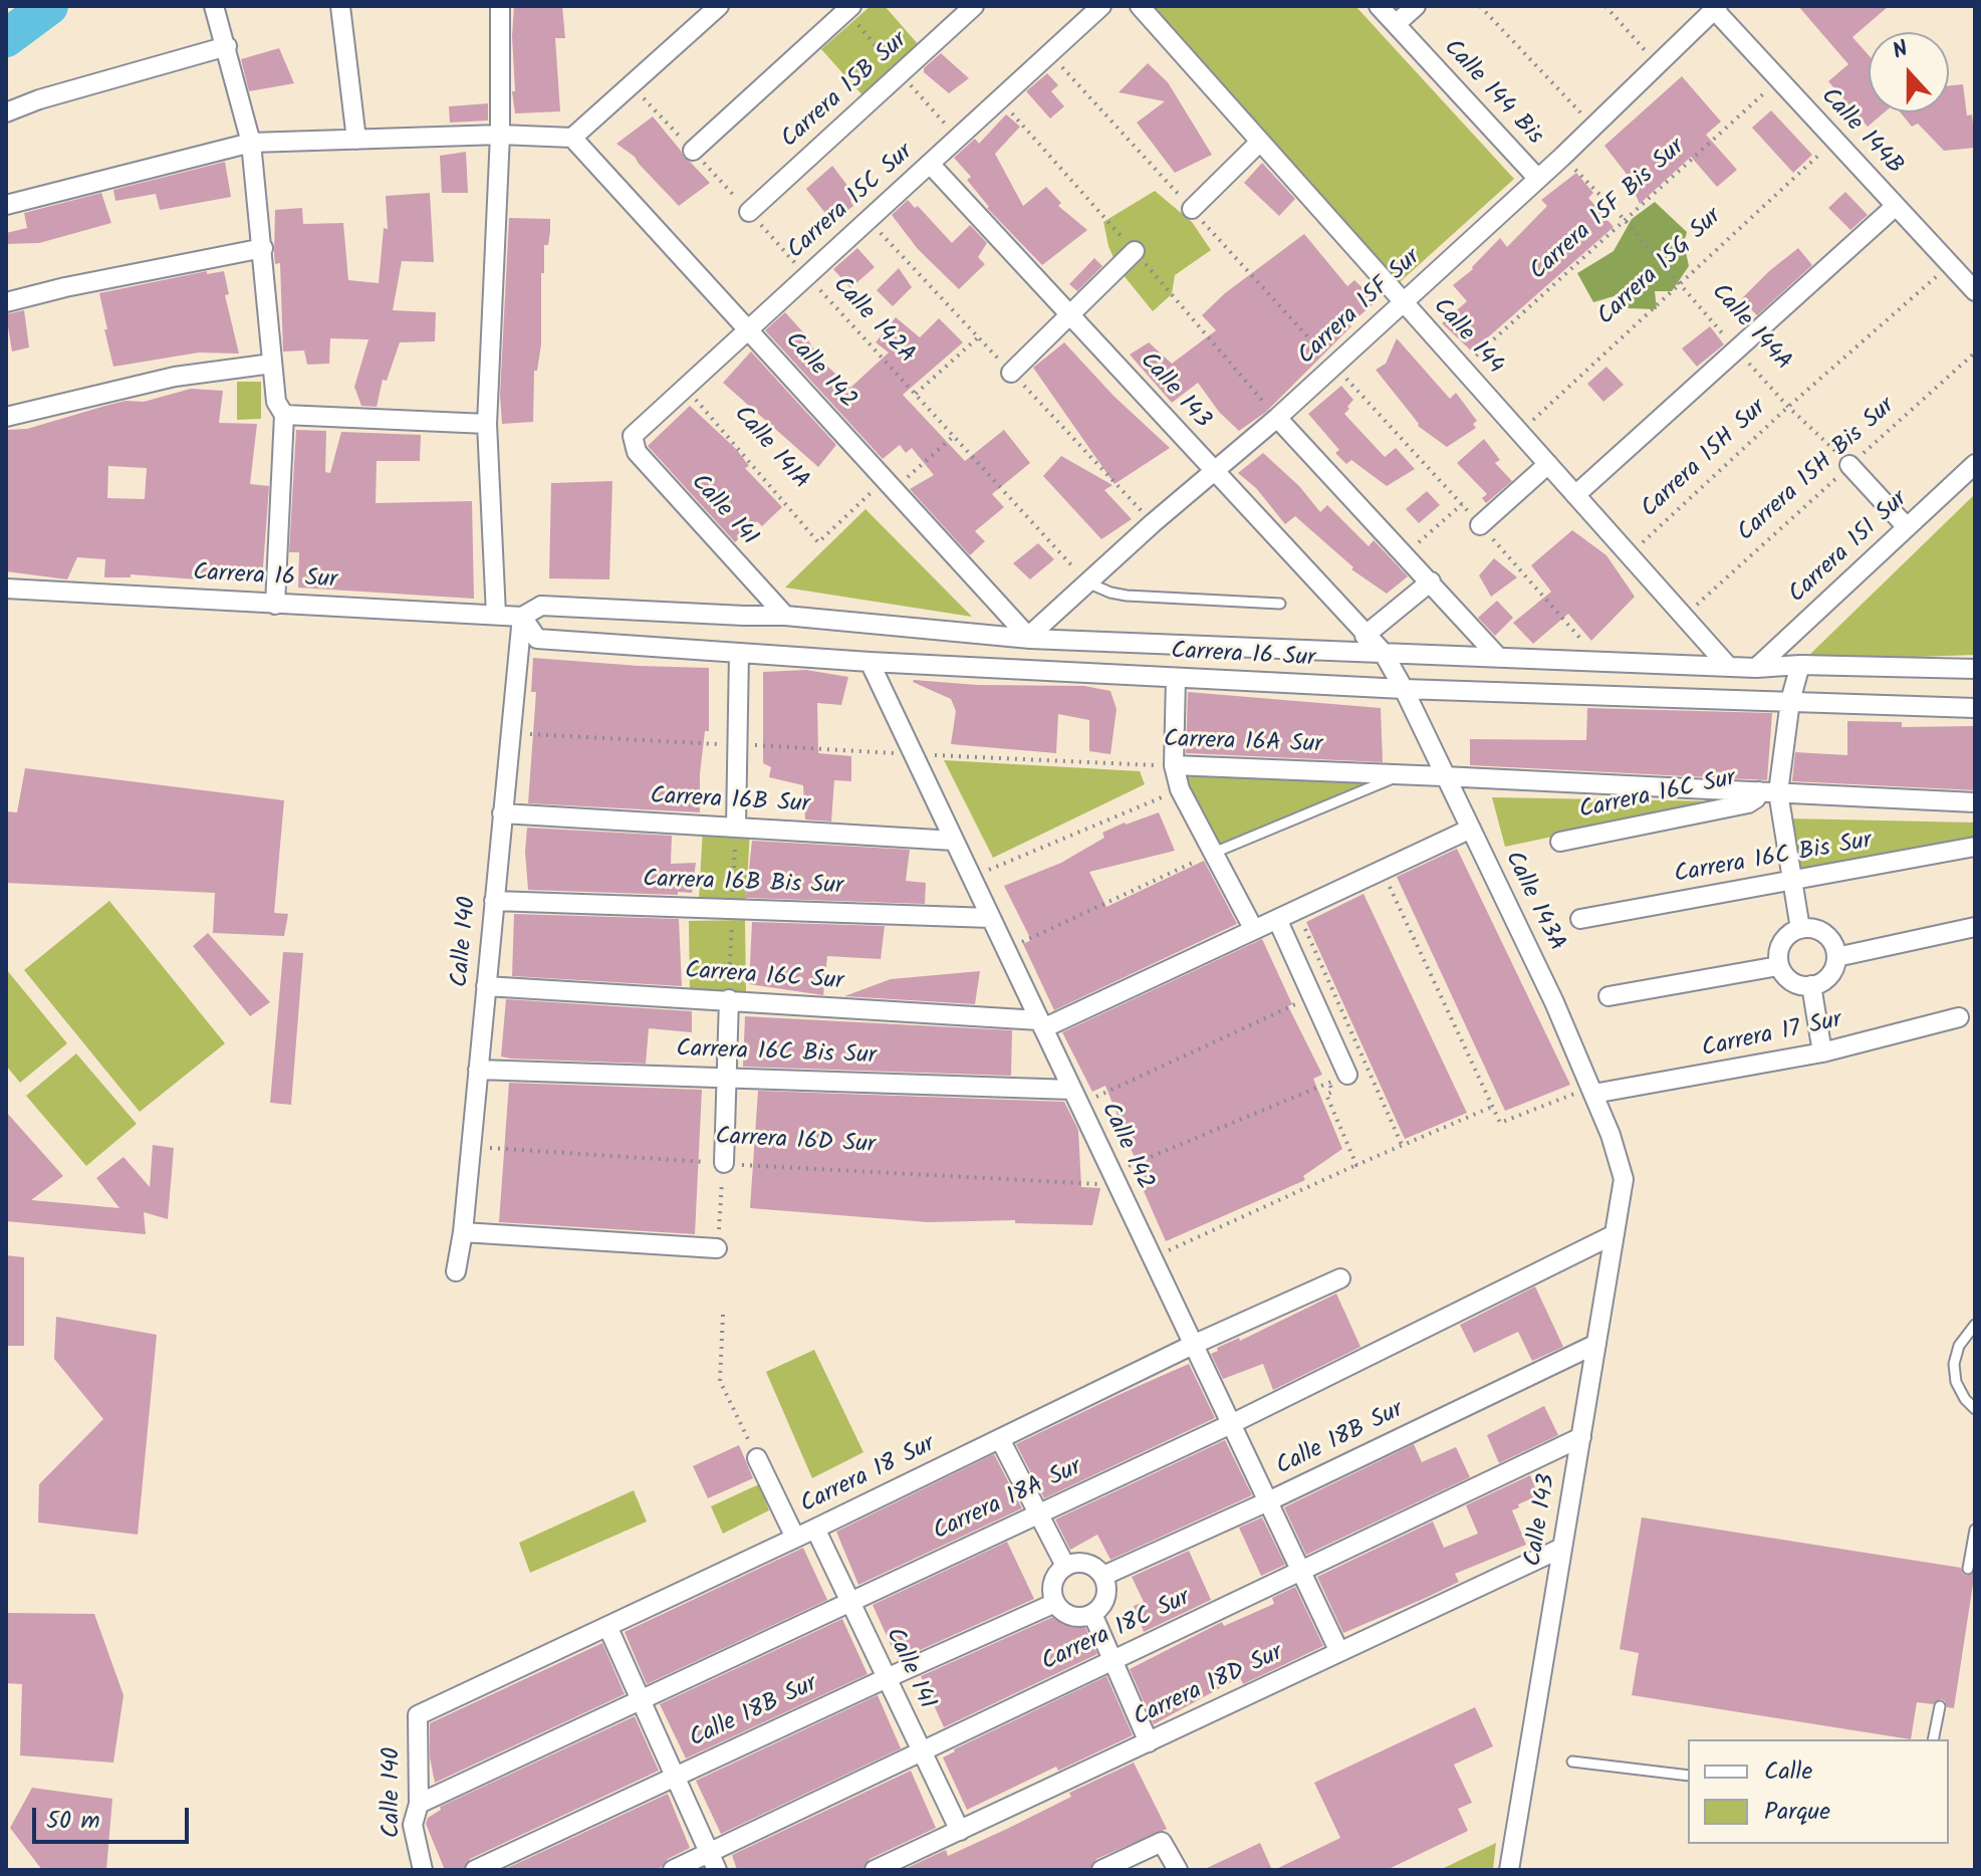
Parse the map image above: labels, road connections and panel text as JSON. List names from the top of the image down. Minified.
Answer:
{"streets":{"street":["Carrera 15B Sur","Calle 144 Bis","Calle 144B","Carrera 15C Sur","Carrera 15F Sur","Calle 144","Calle 142","Calle 143","Calle 141","Carrera 15I Sur","Carrera 16 Sur","Carrera 16A Sur","Carrera 16C Sur","Carrera 16B Sur","Carrera 16C Bis Sur","Carrera 16B Bis Sur","Calle 143A","Calle 140","Carrera 17 Sur","Calle 18B Sur","Carrera 18 Sur","Carrera 18A Sur","Carrera 18C Sur","Carrera 18D Sur"],"path":["Carrera 15F Bis Sur","Carrera 15G Sur","Calle 142A","Calle 144A","Calle 141A","Carrera 15H Sur","Carrera 15H Bis Sur","Carrera 16D Sur"]},"crossings":[["Carrera 15B Sur","Calle 142A"],["Calle 144 Bis","Carrera 15F Sur"],["Calle 144B","Carrera 15F Bis Sur"],["Calle 144B","Carrera 15G Sur"],["Calle 144B","Carrera 15F Sur"],["Calle 144B","Carrera 15H Sur"],["Carrera 15C Sur","Calle 142A"],["Carrera 15C Sur","Calle 142"],["Carrera 15C Sur","Calle 143"],["Carrera 15C Sur","Calle 141A"],["Carrera 15C Sur","Calle 141"],["Carrera 15F Bis Sur","Calle 144A"],["Carrera 15F Bis Sur","Calle 144"],["Carrera 15G Sur","Calle 144A"],["Carrera 15G Sur","Calle 144"],["Carrera 15F Sur","Calle 142A"],["Carrera 15F Sur","Calle 144A"],["Carrera 15F Sur","Calle 144"],["Carrera 15F Sur","Calle 142"],["Carrera 15F Sur","Calle 143"],["Carrera 15F Sur","Carrera 16 Sur"],["Calle 144A","Carrera 15H Sur"],["Calle 144A","Carrera 15H Bis Sur"],["Calle 144","Carrera 15H Sur"],["Calle 144","Carrera 15H Bis Sur"],["Calle 144","Carrera 16 Sur"],["Calle 142","Calle 141A"],["Calle 142","Carrera 16 Sur"],["Calle 142","Carrera 16A Sur"],["Calle 142","Carrera 16C Sur"],["Calle 142","Carrera 16B Sur"],["Calle 142","Carrera 16C Bis Sur"],["Calle 142","Carrera 16B Bis Sur"],["Calle 142","Carrera 16D Sur"],["Calle 142","Calle 18B Sur"],["Calle 142","Carrera 18 Sur"],["Calle 142","Carrera 18A Sur"],["Calle 142","Carrera 18C Sur"],["Calle 142","Carrera 18D Sur"],["Calle 143","Carrera 16 Sur"],["Calle 143","Calle 143A"],["Calle 143","Calle 18B Sur"],["Calle 143","Carrera 18A Sur"],["Calle 143","Carrera 18C Sur"],["Calle 143","Carrera 18D Sur"],["Calle 141","Carrera 16 Sur"],["Calle 141","Calle 18B Sur"],["Calle 141","Carrera 18 Sur"],["Calle 141","Carrera 18A Sur"],["Calle 141","Carrera 18C Sur"],["Calle 141","Carrera 18D Sur"],["Carrera 15I Sur","Carrera 16 Sur"],["Carrera 16 Sur","Calle 143A"],["Carrera 16 Sur","Calle 140"],["Carrera 16A Sur","Carrera 16C Sur"],["Carrera 16A Sur","Calle 143A"],["Carrera 16A Sur","Calle 140"],["Carrera 16C Sur","Calle 143A"],["Carrera 16C Sur","Calle 140"],["Carrera 16B Sur","Calle 140"],["Carrera 16C Bis Sur","Calle 140"],["Carrera 16B Bis Sur","Calle 140"],["Calle 143A","Carrera 17 Sur"],["Calle 140","Carrera 16D Sur"],["Calle 140","Carrera 18 Sur"],["Calle 140","Carrera 18A Sur"]],"legend":["Calle","Parque"],"scale_bar":"50 m","north":"top"}
